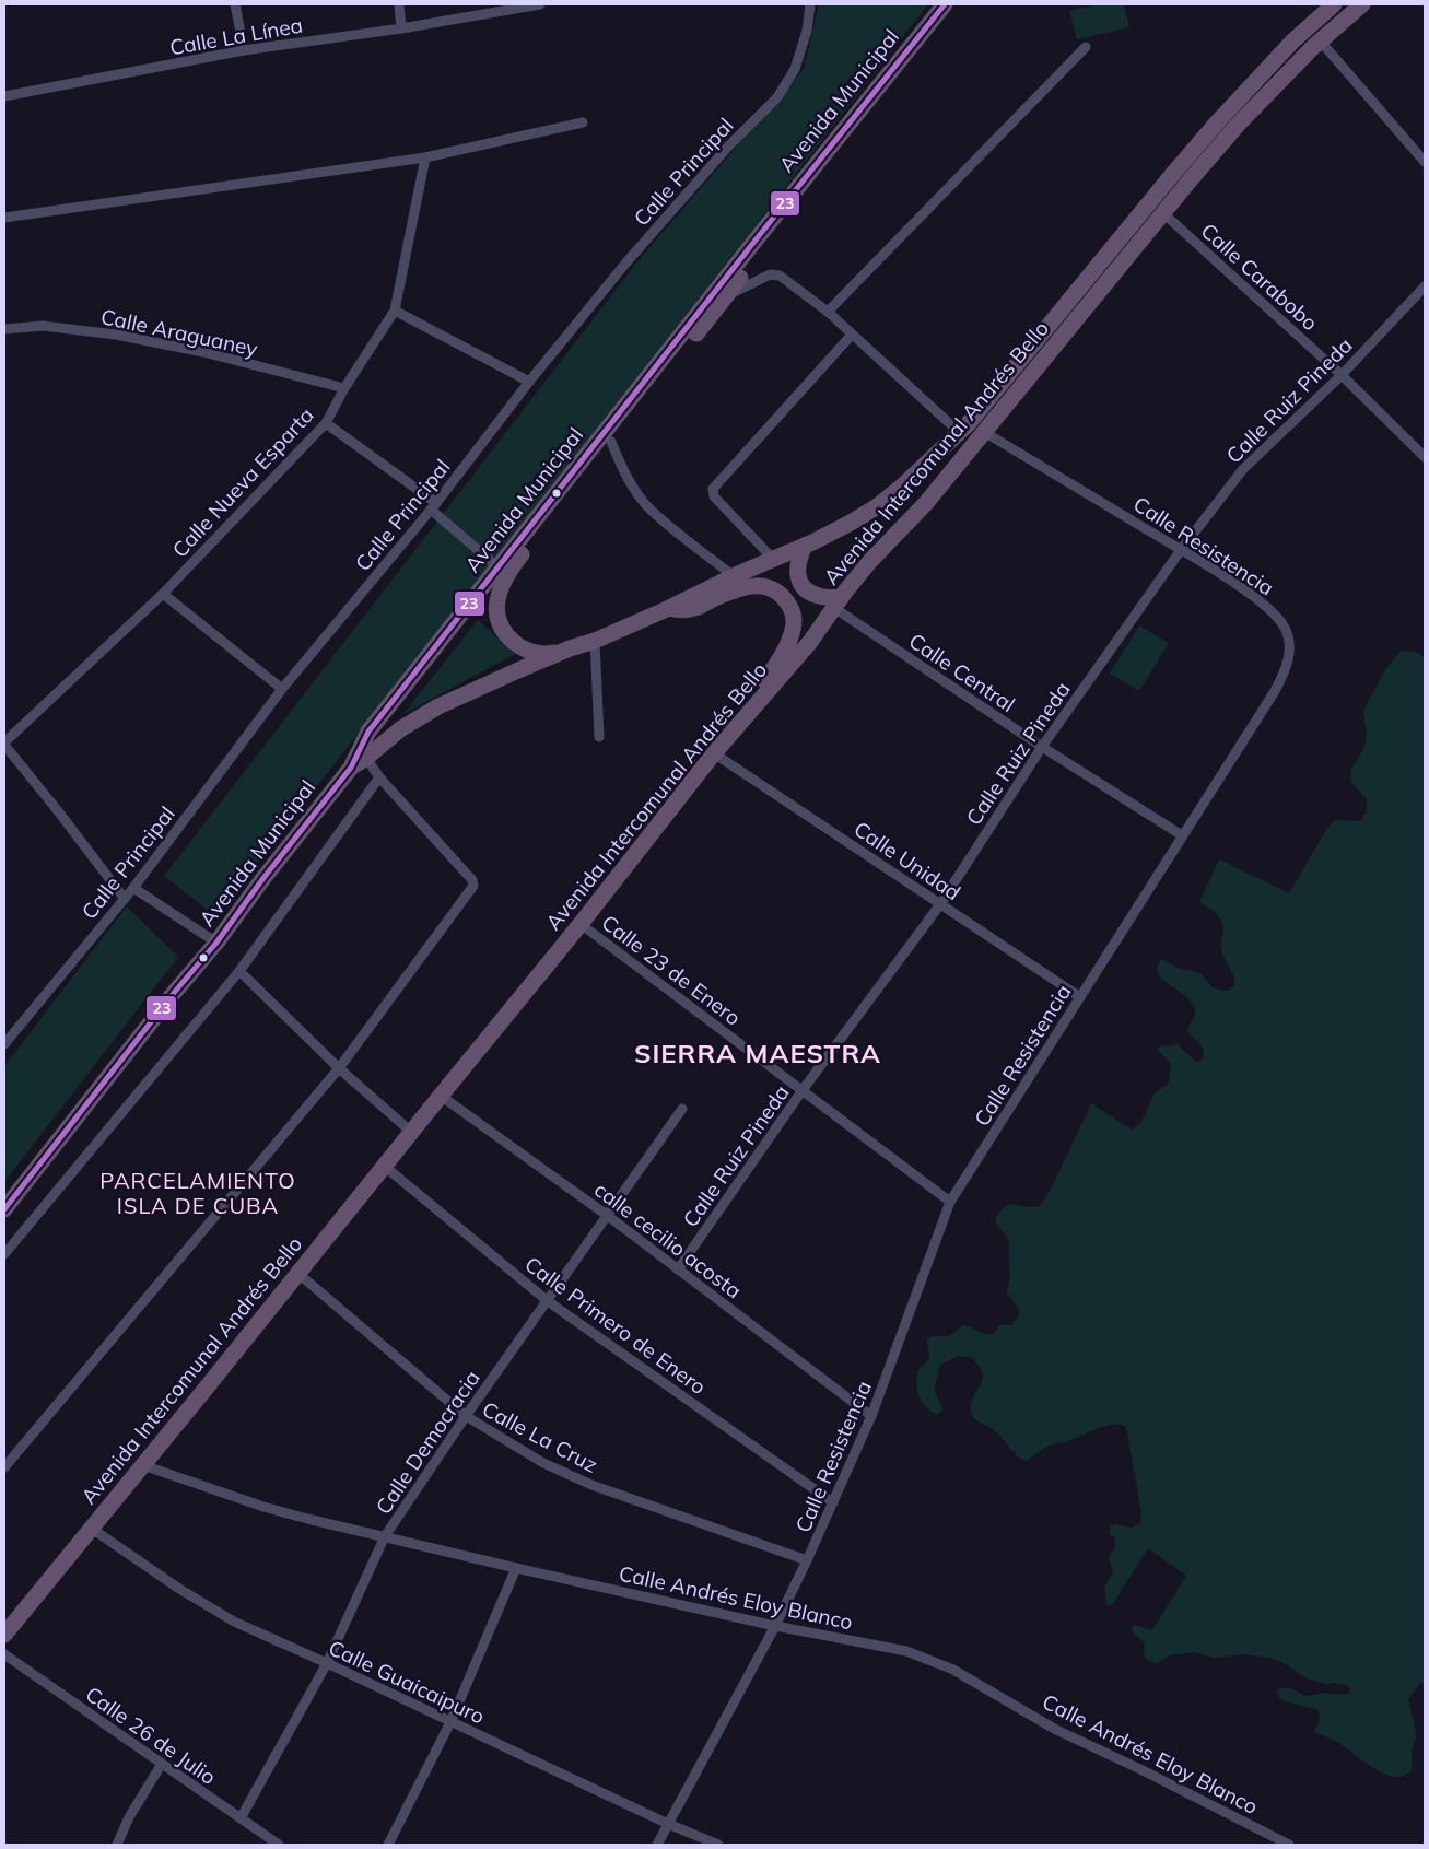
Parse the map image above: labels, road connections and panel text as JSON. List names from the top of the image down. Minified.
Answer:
{"streets":{"highway":["Avenida Municipal","Avenida Intercomunal Andrés Bello"],"street":["Calle La Línea","Calle Principal","Calle Carabobo","Calle Araguaney","Calle Ruiz Pineda","Calle Nueva Esparta","Calle Resistencia","Calle Central","Calle Unidad","Calle 23 de Enero","calle cecilio acosta","Calle Primero de Enero","Calle La Cruz","Calle Democracia","Calle Andrés Eloy Blanco","Calle Guaicaipuro","Calle 26 de Julio"]},"crossings":[["Avenida Municipal","Avenida Intercomunal Andrés Bello"],["Calle Carabobo","Calle Ruiz Pineda"],["Calle Carabobo","Avenida Intercomunal Andrés Bello"],["Calle Araguaney","Calle Nueva Esparta"],["Calle Ruiz Pineda","Calle Resistencia"],["Calle Ruiz Pineda","Calle Central"],["Calle Ruiz Pineda","Calle Unidad"],["Calle Ruiz Pineda","Calle 23 de Enero"],["Calle Ruiz Pineda","calle cecilio acosta"],["Avenida Intercomunal Andrés Bello","Calle Resistencia"],["Avenida Intercomunal Andrés Bello","Calle Central"],["Avenida Intercomunal Andrés Bello","Calle Unidad"],["Avenida Intercomunal Andrés Bello","Calle 23 de Enero"],["Avenida Intercomunal Andrés Bello","calle cecilio acosta"],["Avenida Intercomunal Andrés Bello","Calle Primero de Enero"],["Avenida Intercomunal Andrés Bello","Calle La Cruz"],["Avenida Intercomunal Andrés Bello","Calle Andrés Eloy Blanco"],["Avenida Intercomunal Andrés Bello","Calle Guaicaipuro"],["Calle Resistencia","Calle Central"],["Calle Resistencia","Calle Unidad"],["Calle Resistencia","Calle 23 de Enero"],["Calle Resistencia","calle cecilio acosta"],["Calle Resistencia","Calle Primero de Enero"],["Calle Resistencia","Calle La Cruz"],["Calle Resistencia","Calle Andrés Eloy Blanco"],["Calle Resistencia","Calle Guaicaipuro"],["calle cecilio acosta","Calle Democracia"],["Calle Primero de Enero","Calle Democracia"],["Calle La Cruz","Calle Democracia"],["Calle Democracia","Calle Andrés Eloy Blanco"],["Calle Democracia","Calle Guaicaipuro"],["Calle Democracia","Calle 26 de Julio"]],"districts":["SIERRA MAESTRA","PARCELAMIENTO ISLA DE CUBA"],"lines":["transit line 23"]}
